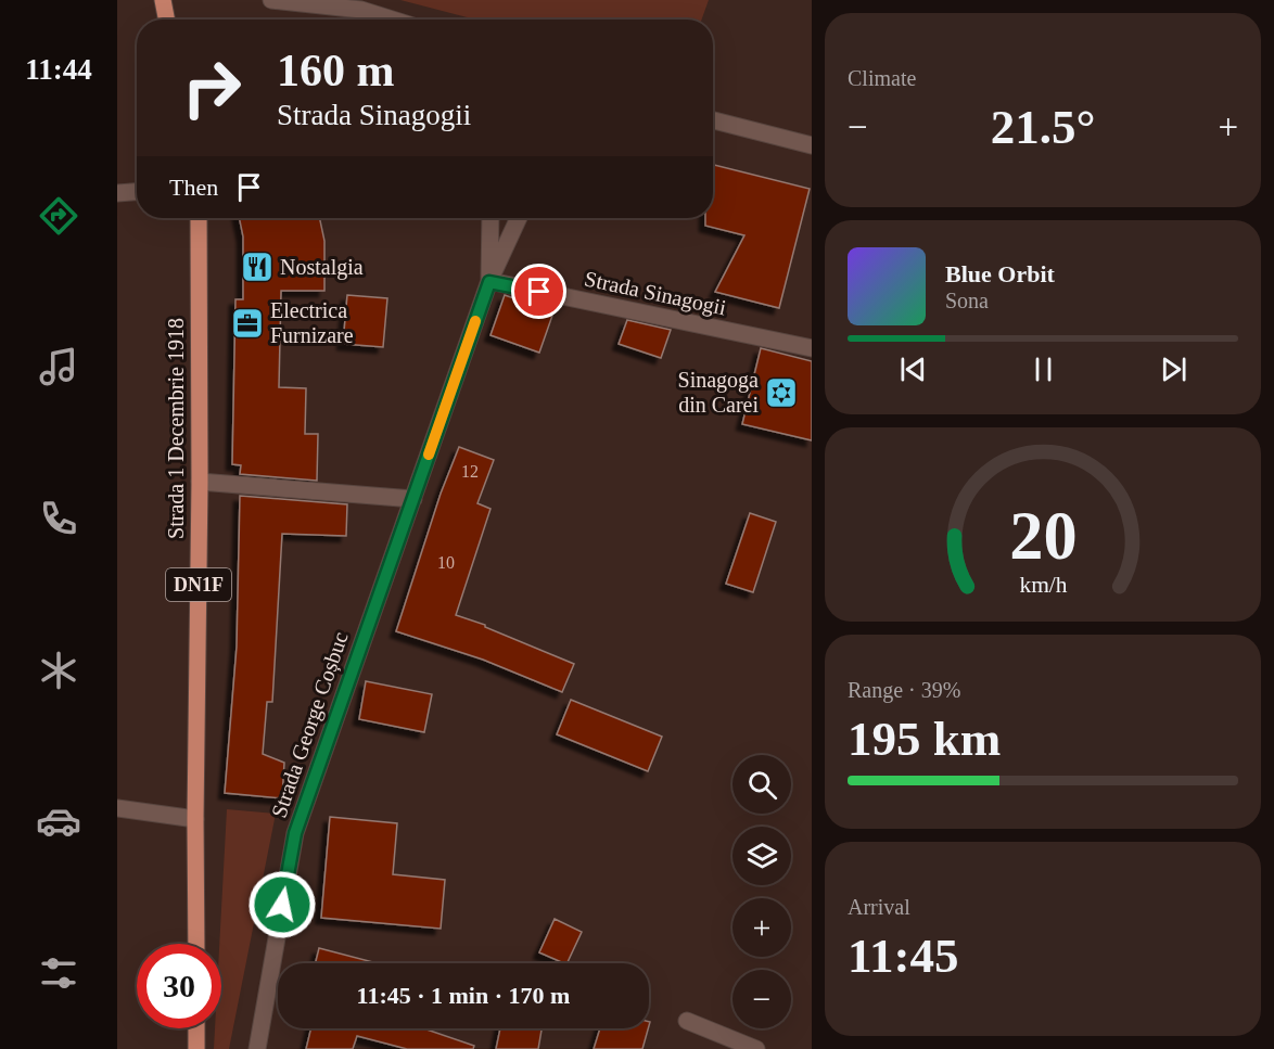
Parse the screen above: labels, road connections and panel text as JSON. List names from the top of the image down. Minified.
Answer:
{"streets":{"main road":["Strada 1 Decembrie 1918","DN1F"],"street":["Strada Sinagogii","Strada George Coșbuc"]},"crossings":[["Strada Sinagogii","Strada George Coșbuc"]],"places":{"restaurant":["Nostalgia"],"office":["Electrica Furnizare"],"synagogue":["Sinagoga din Carei"]},"house_numbers":["12","10"],"page":{"tabs":"11:44","tile":["Climate",["Range · 39%","195 km"],["Arrival","11:45"]],"turn":["160 m","Strada Sinagogii"],"heat":["−","21.5°","+"],"then":"Then","song":["Blue Orbit","Sona"],"map_buttons":["+","−"],"limit":"30","trip":"11:45 · 1 min · 170 m","gauge":["20","km/h"]}}
